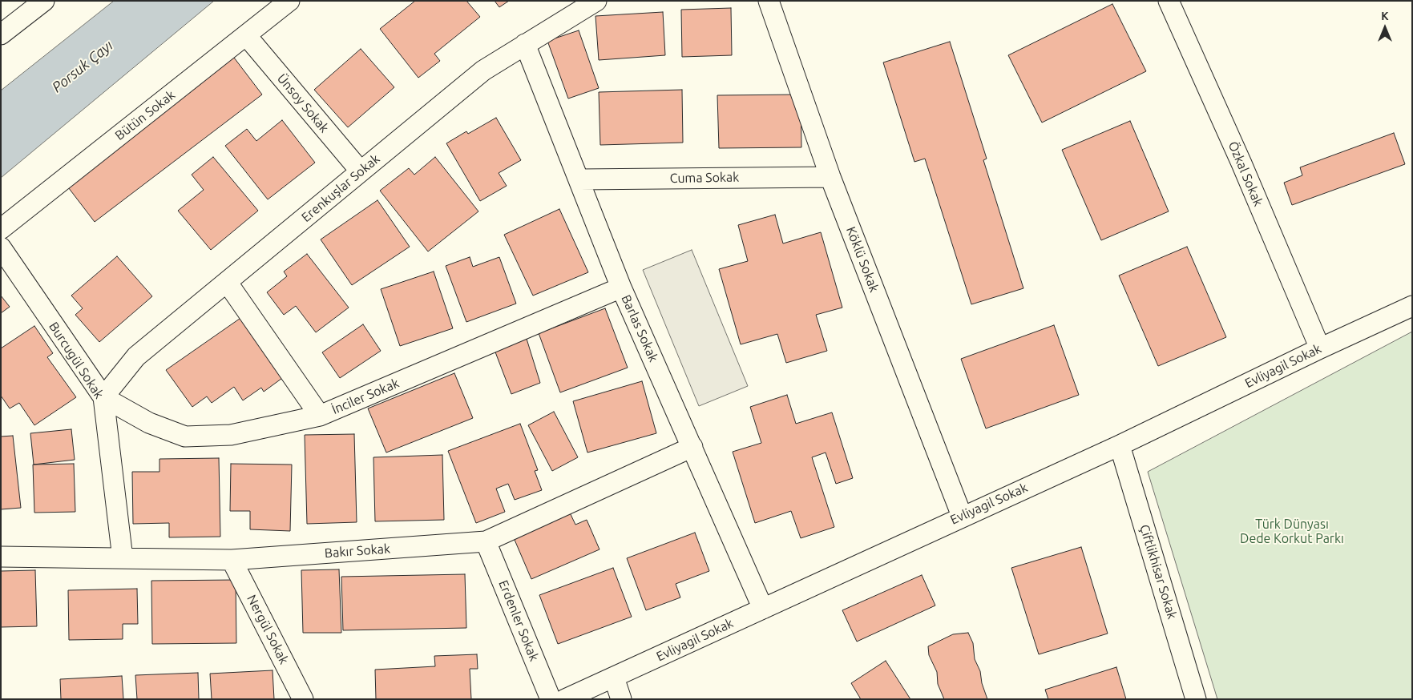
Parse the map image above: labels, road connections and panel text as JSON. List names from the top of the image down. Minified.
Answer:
{"streets":{"street":["Ünsoy Sokak","Bütün Sokak","Özkal Sokak","Cuma Sokak","Erenkuşlar Sokak","Köklü Sokak","Barlas Sokak","Burcugül Sokak","Evliyagil Sokak","İnciler Sokak","Bakır Sokak","Çiftlikhisar Sokak","Erdenler Sokak","Nergül Sokak"]},"crossings":[["Ünsoy Sokak","Bütün Sokak"],["Ünsoy Sokak","Erenkuşlar Sokak"],["Özkal Sokak","Evliyagil Sokak"],["Cuma Sokak","Köklü Sokak"],["Cuma Sokak","Barlas Sokak"],["Erenkuşlar Sokak","Barlas Sokak"],["Erenkuşlar Sokak","Burcugül Sokak"],["Erenkuşlar Sokak","İnciler Sokak"],["Köklü Sokak","Evliyagil Sokak"],["Barlas Sokak","Evliyagil Sokak"],["Barlas Sokak","İnciler Sokak"],["Barlas Sokak","Bakır Sokak"],["Burcugül Sokak","İnciler Sokak"],["Burcugül Sokak","Bakır Sokak"],["Evliyagil Sokak","Çiftlikhisar Sokak"],["Bakır Sokak","Erdenler Sokak"],["Bakır Sokak","Nergül Sokak"]],"water":["Porsuk Çayı"],"parks":["Türk Dünyası Dede Korkut Parkı"],"north":"top"}
